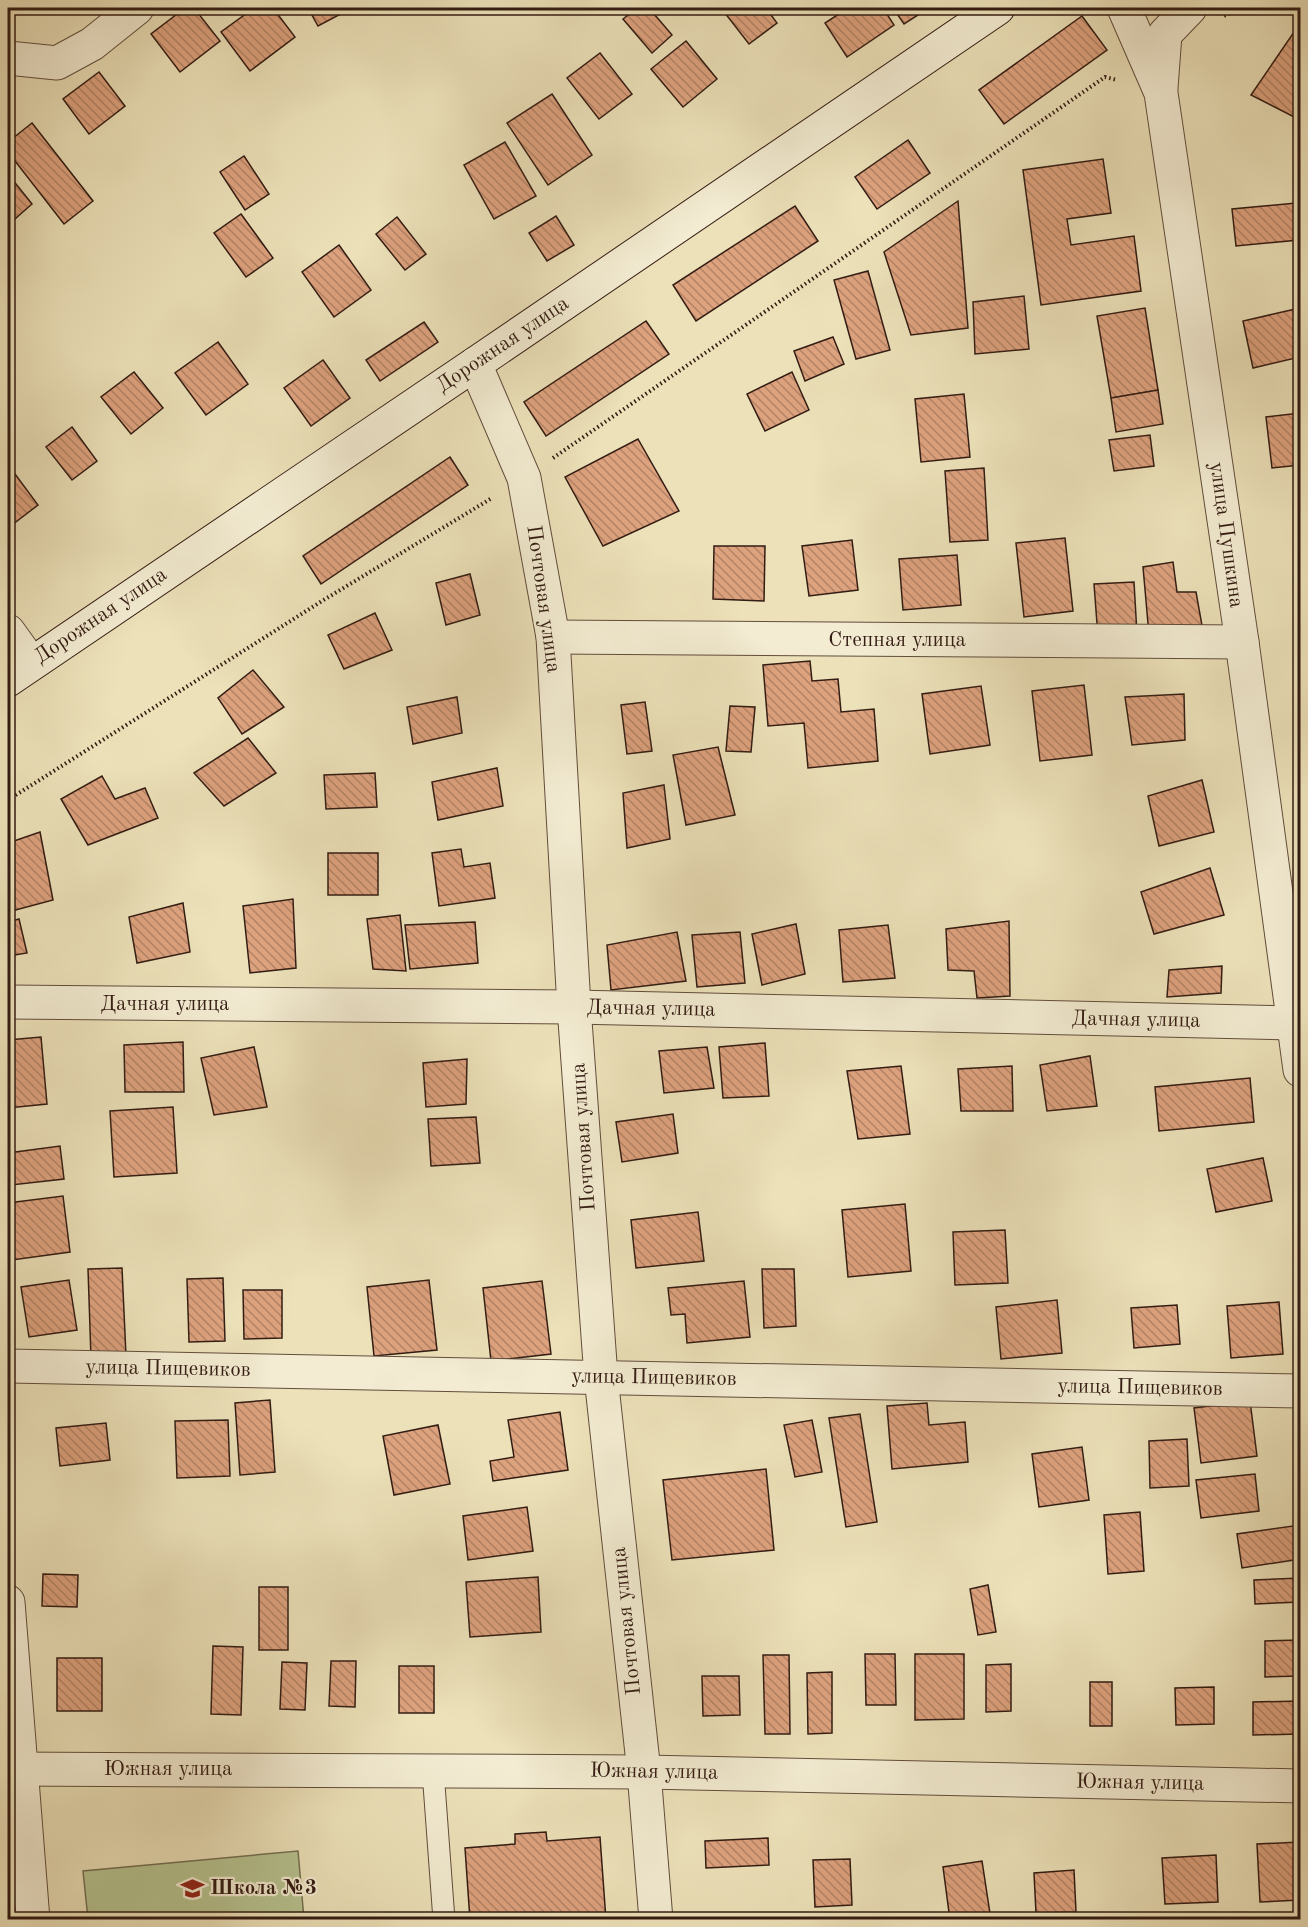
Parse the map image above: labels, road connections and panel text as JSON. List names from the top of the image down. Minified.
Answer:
{"streets":{"street":["Дорожная улица","улица Пушкина","Почтовая улица","Степная улица","Дачная улица","улица Пищевиков","Южная улица"]},"crossings":[["Дорожная улица","Почтовая улица"],["улица Пушкина","Степная улица"],["улица Пушкина","Дачная улица"],["Почтовая улица","Степная улица"],["Почтовая улица","Дачная улица"],["Почтовая улица","улица Пищевиков"],["Почтовая улица","Южная улица"]],"places":{"school or university":["Школа №3"]}}
